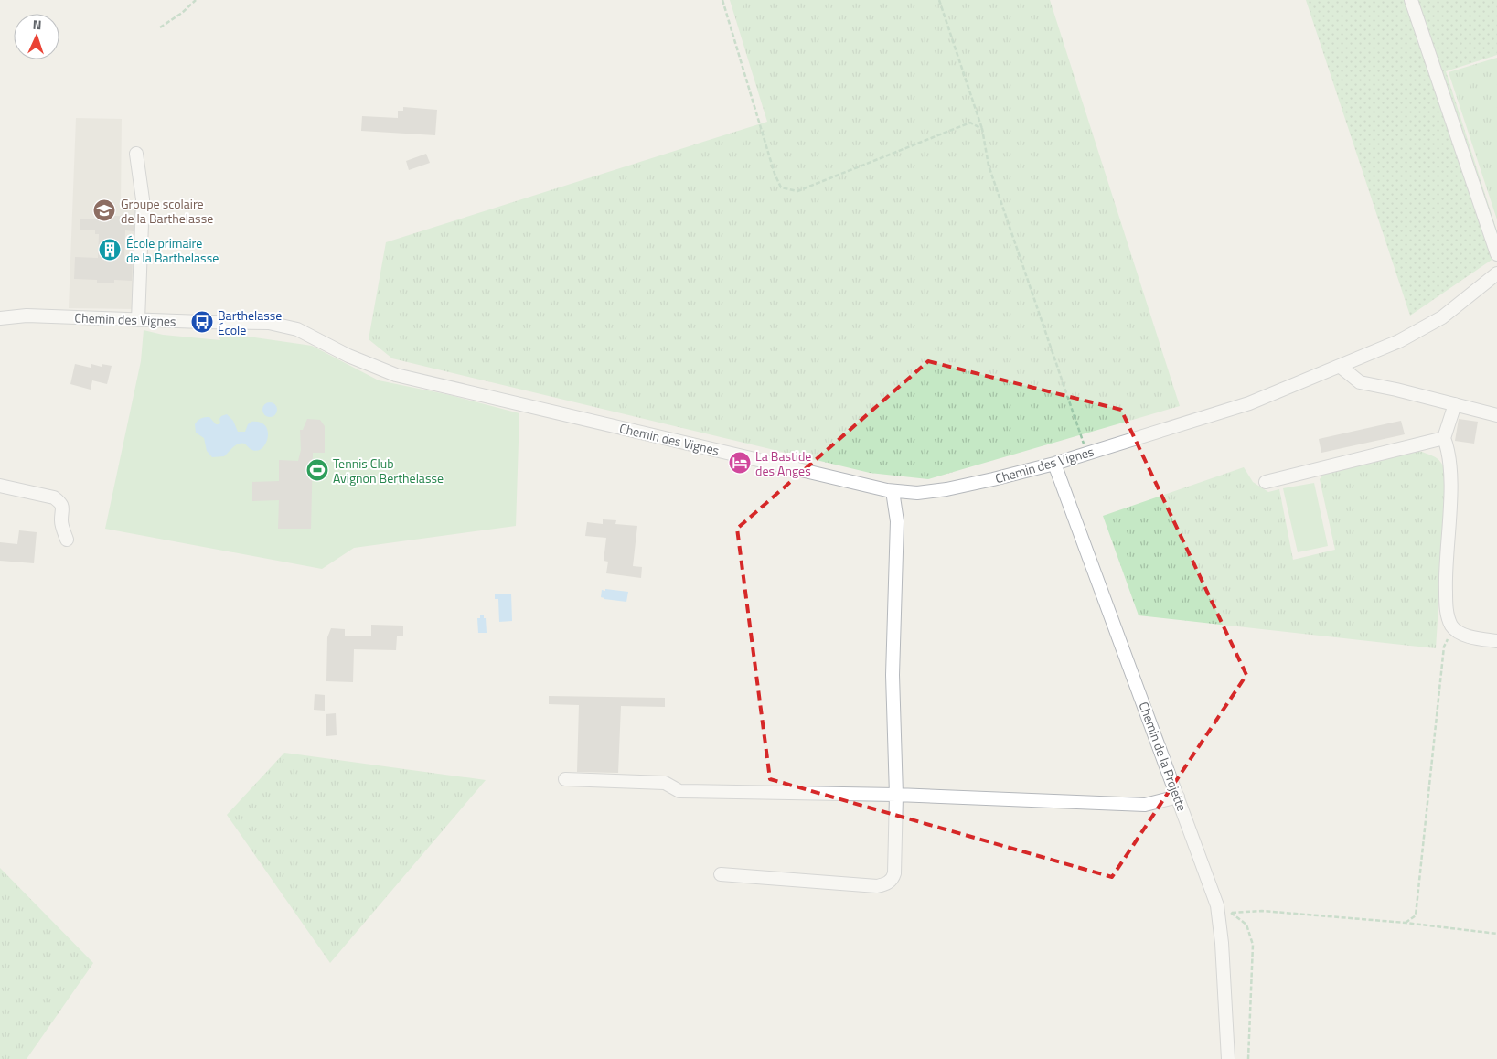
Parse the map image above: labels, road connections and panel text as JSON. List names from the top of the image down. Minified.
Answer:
{"streets":{"street":["Chemin des Vignes","Chemin de la Projette"]},"crossings":[["Chemin des Vignes","Chemin de la Projette"]],"places":{"school or university":["Groupe scolaire de la Barthelasse"],"building":["École primaire de la Barthelasse"],"bus stop":["Barthelasse École"],"hotel":["La Bastide des Anges"],"sports":["Tennis Club Avignon Berthelasse"]},"north":"top"}
